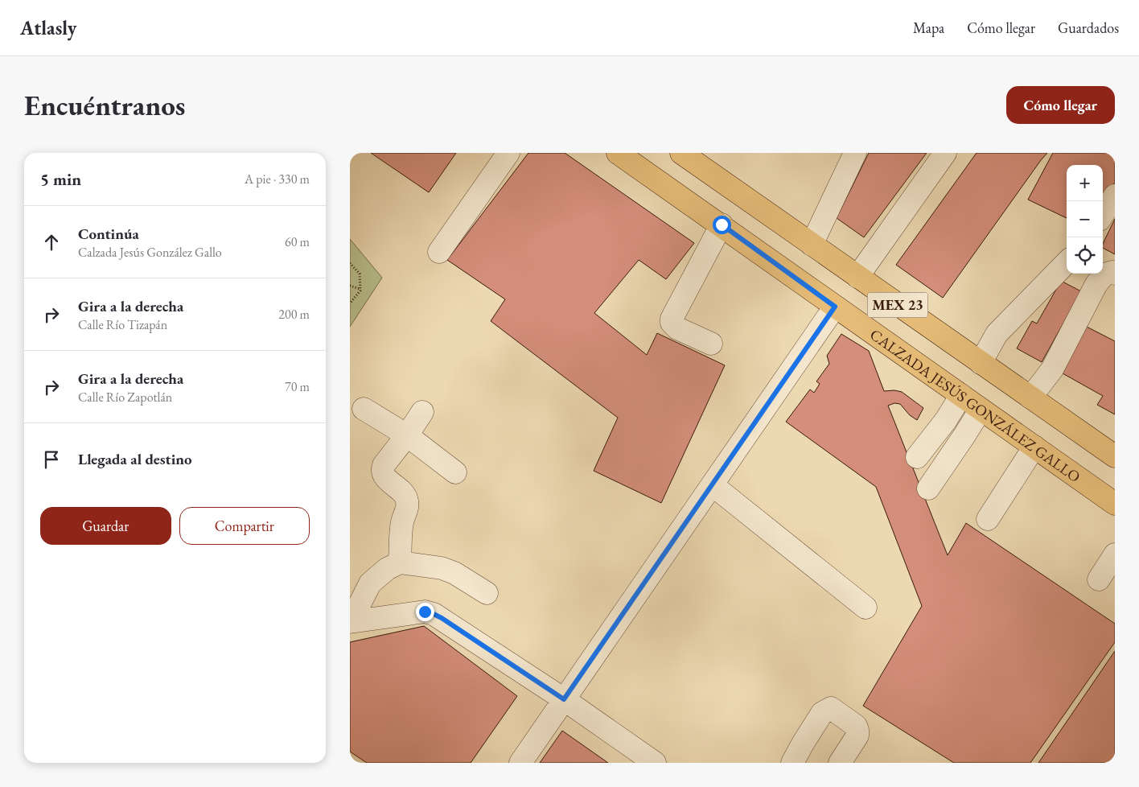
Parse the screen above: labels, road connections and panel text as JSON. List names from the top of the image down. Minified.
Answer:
{"streets":{"main road":["MEX 23","CALZADA JESÚS GONZÁLEZ GALLO"]},"page":{"header":"Atlasly","nav":["Mapa","Cómo llegar","Guardados"],"buttons":["Cómo llegar",["Guardar","Compartir"]],"title":"Encuéntranos","heading":["5 min","A pie · 330 m"],"map_buttons":["+","−"],"list":[["Continúa","Calzada Jesús González Gallo","60 m"],["Gira a la derecha","Calle Río Tizapán","200 m"],["Gira a la derecha","Calle Río Zapotlán","70 m"],"Llegada al destino"]}}
